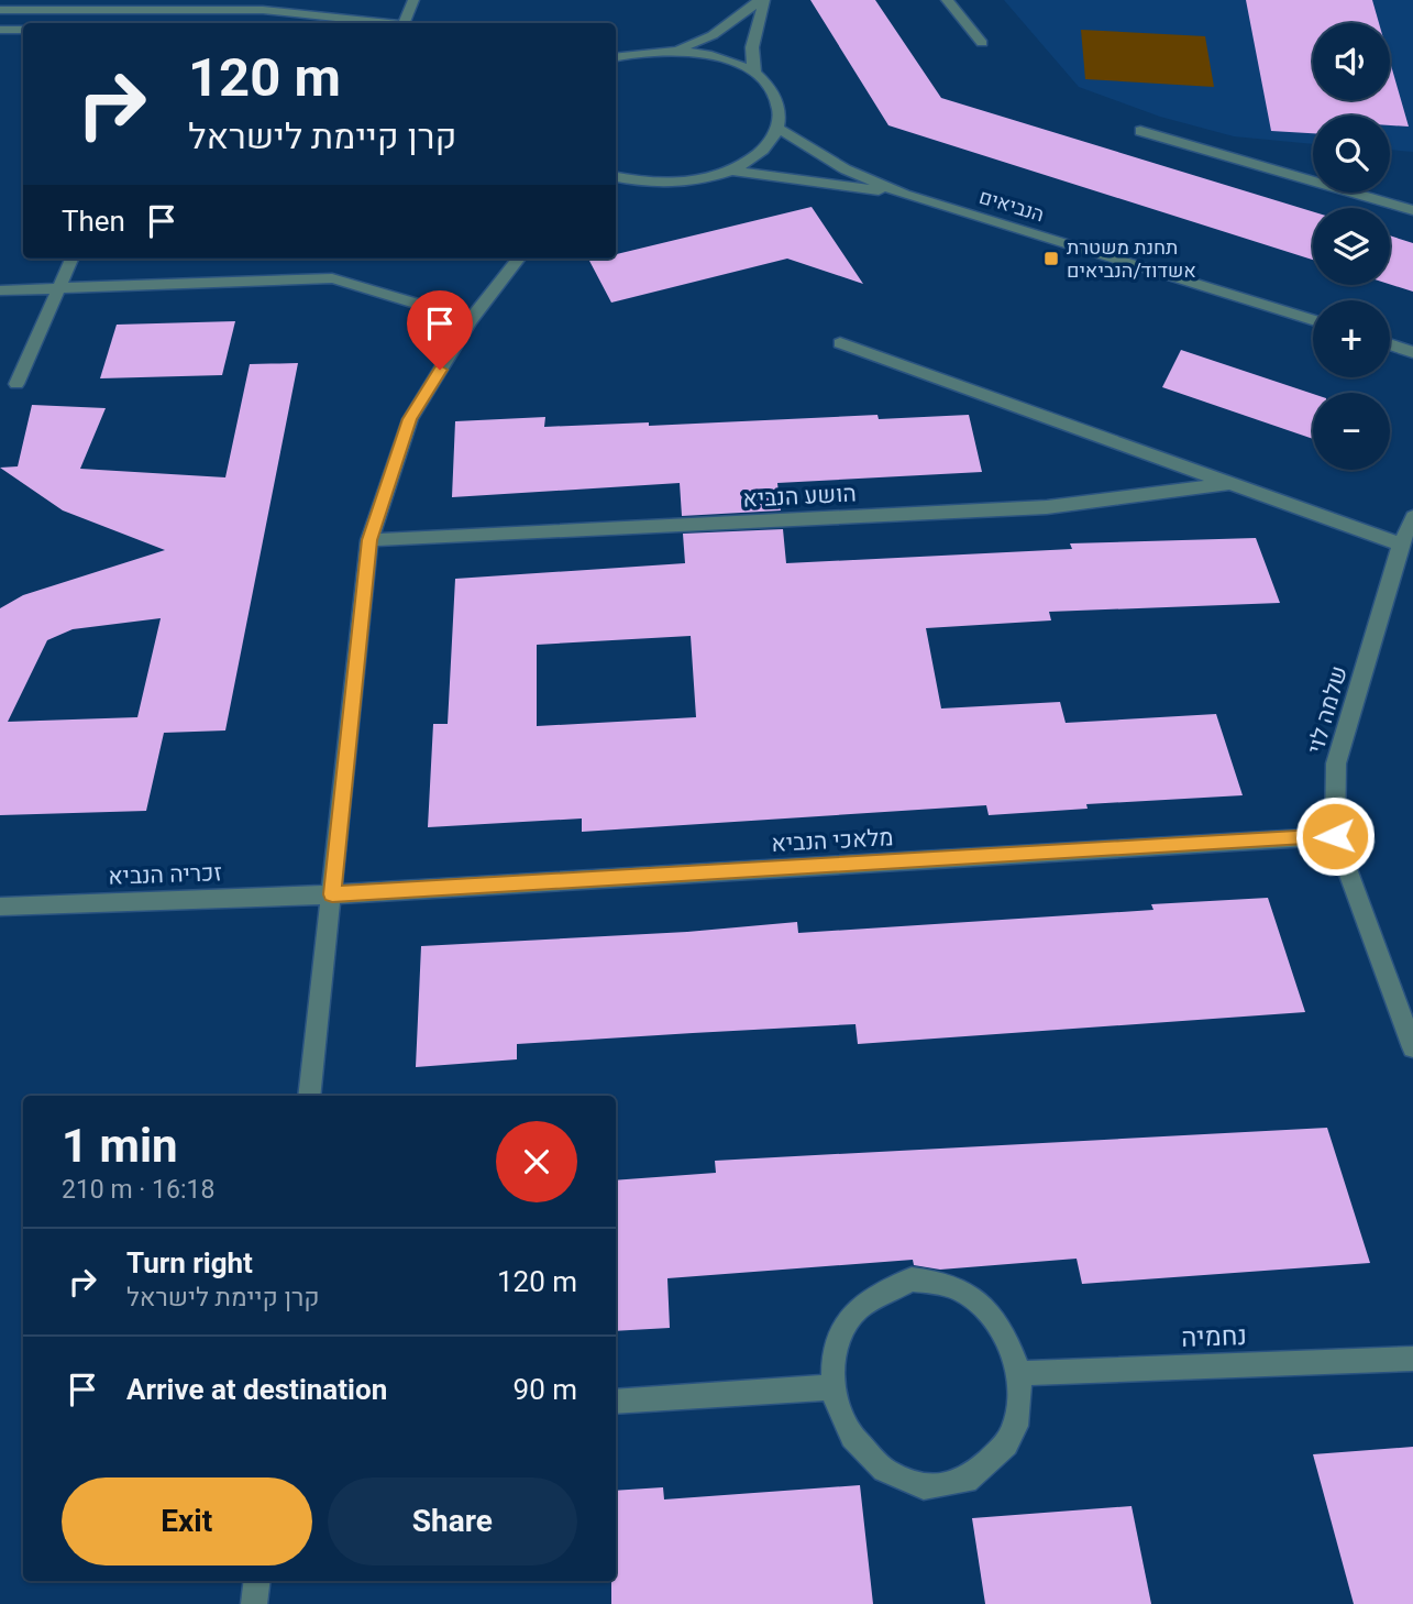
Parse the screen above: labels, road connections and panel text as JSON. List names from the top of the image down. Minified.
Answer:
{"streets":{"street":["הנביאים","הושע הנביא","שלמה לוי","מלאכי הנביא","זכריה הנביא","נחמיה"]},"crossings":[["הושע הנביא","שלמה לוי"],["שלמה לוי","מלאכי הנביא"],["מלאכי הנביא","זכריה הנביא"]],"places":{"transit":["תחנת משטרת אשדוד/הנביאים"]},"page":{"map_buttons":["+","−"],"turn":["120 m","קרן קיימת לישראל"],"then":"Then","heading":["1 min","210 m · 16:18"],"list":[{"name":"Turn right","note":"קרן קיימת לישראל","value":"120 m"},{"name":"Arrive at destination","value":"90 m"}],"buttons":["Exit","Share"]}}
